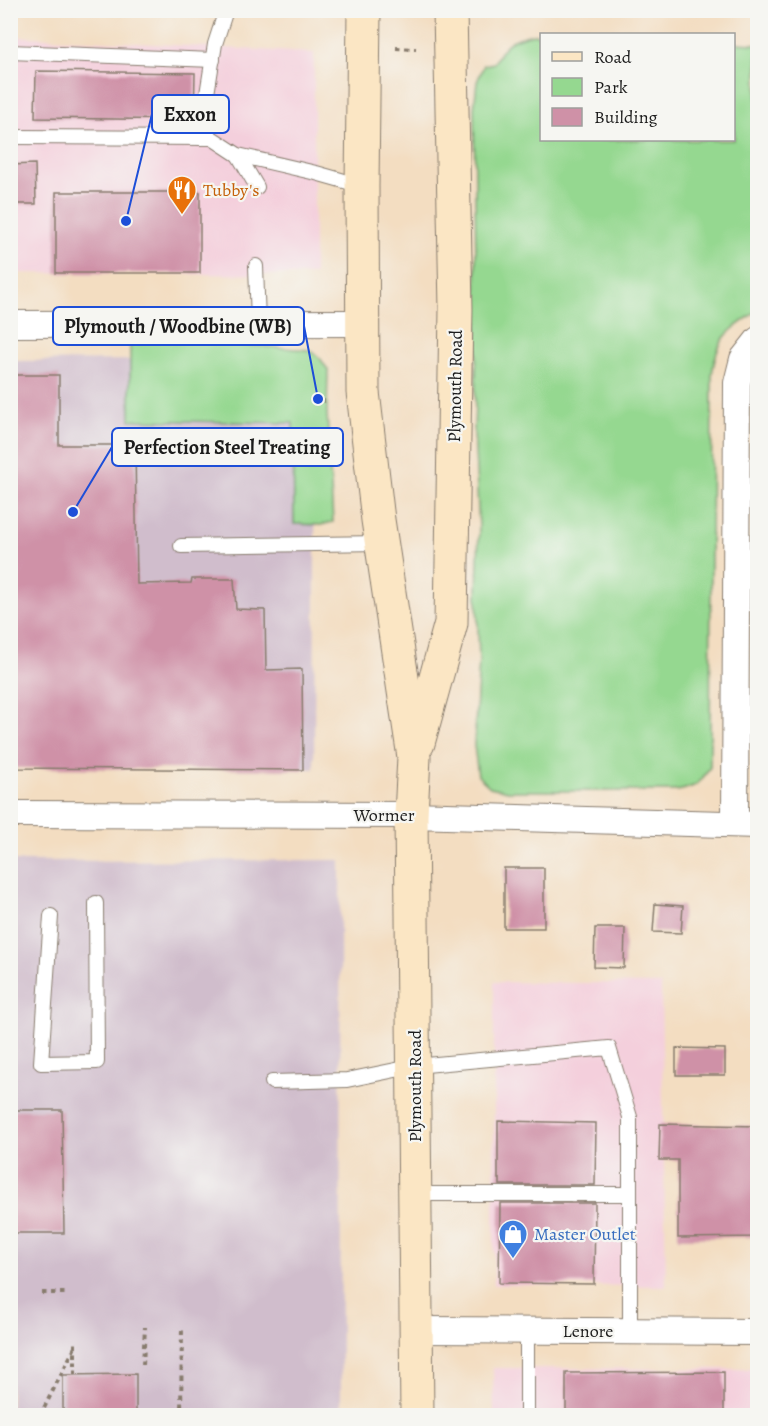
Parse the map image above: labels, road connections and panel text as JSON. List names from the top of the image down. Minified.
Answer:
{"streets":{"main road":["Plymouth Road"],"street":["Wormer","Lenore"]},"crossings":[["Plymouth Road","Wormer"],["Plymouth Road","Lenore"]],"places":{"restaurant":["Tubby's"],"other":["Exxon","Plymouth / Woodbine (WB)","Perfection Steel Treating"],"shop":["Master Outlet"]},"legend":["Road","Park","Building"]}
